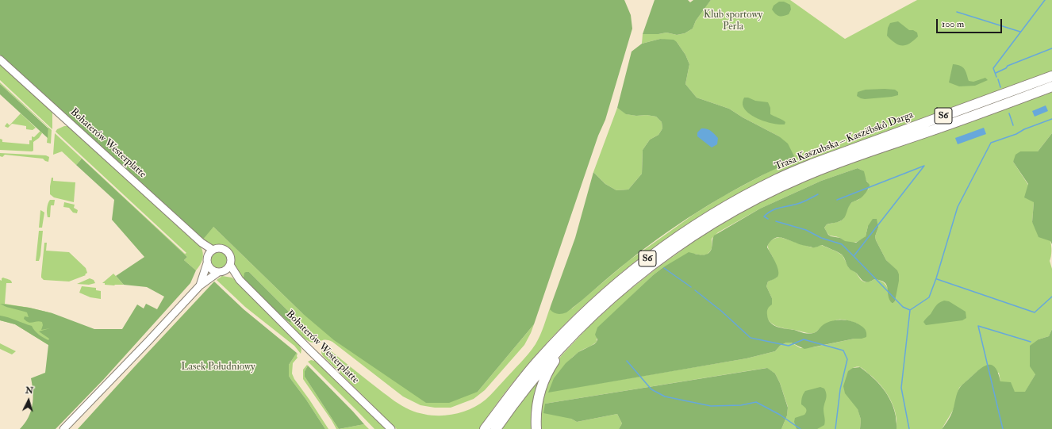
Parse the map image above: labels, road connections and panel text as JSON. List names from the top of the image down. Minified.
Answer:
{"streets":{"highway":["S6","Trasa Kaszubska – Kaszëbskô Darga"],"main road":["Bohaterów Westerplatte"]},"parks":["Klub sportowy Perla","Lasek Południowy"],"scale_bar":"100 m","north":"top"}
